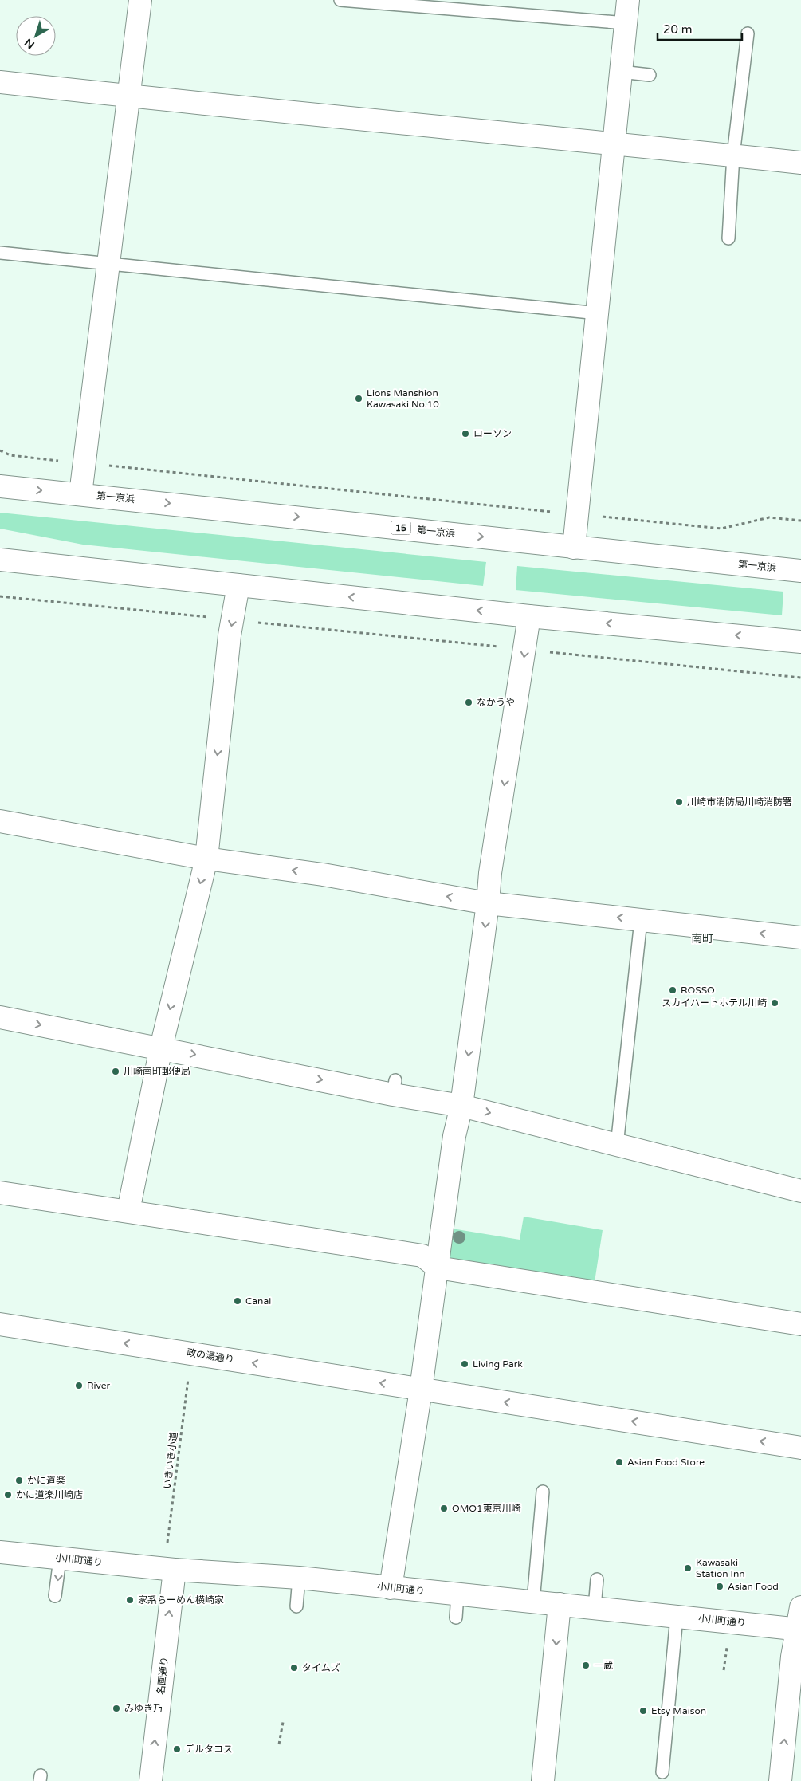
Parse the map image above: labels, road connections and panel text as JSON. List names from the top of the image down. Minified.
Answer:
{"streets":{"main road":["第一京浜","15","政の湯通り","小川町通り","名画通り"],"path":["いきいき小道"]},"crossings":[["政の湯通り","いきいき小道"],["いきいき小道","小川町通り"],["いきいき小道","名画通り"],["小川町通り","名画通り"]],"one_way":["名画通り"],"districts":["南町"],"places":["Lions Manshion Kawasaki No.10","ローソン","なかうや","川崎市消防局川崎消防署","ROSSO","スカイハートホテル川崎","川崎南町郵便局","Canal","Living Park","River","Asian Food Store","かに道楽","かに道楽川崎店","OMO1東京川崎","Kawasaki Station Inn","Asian Food","家系らーめん横崎家","一蔵","タイムズ","みゆき乃","Etsy Maison","デルタコス"],"scale_bar":"20 m","north":"bottom left"}
